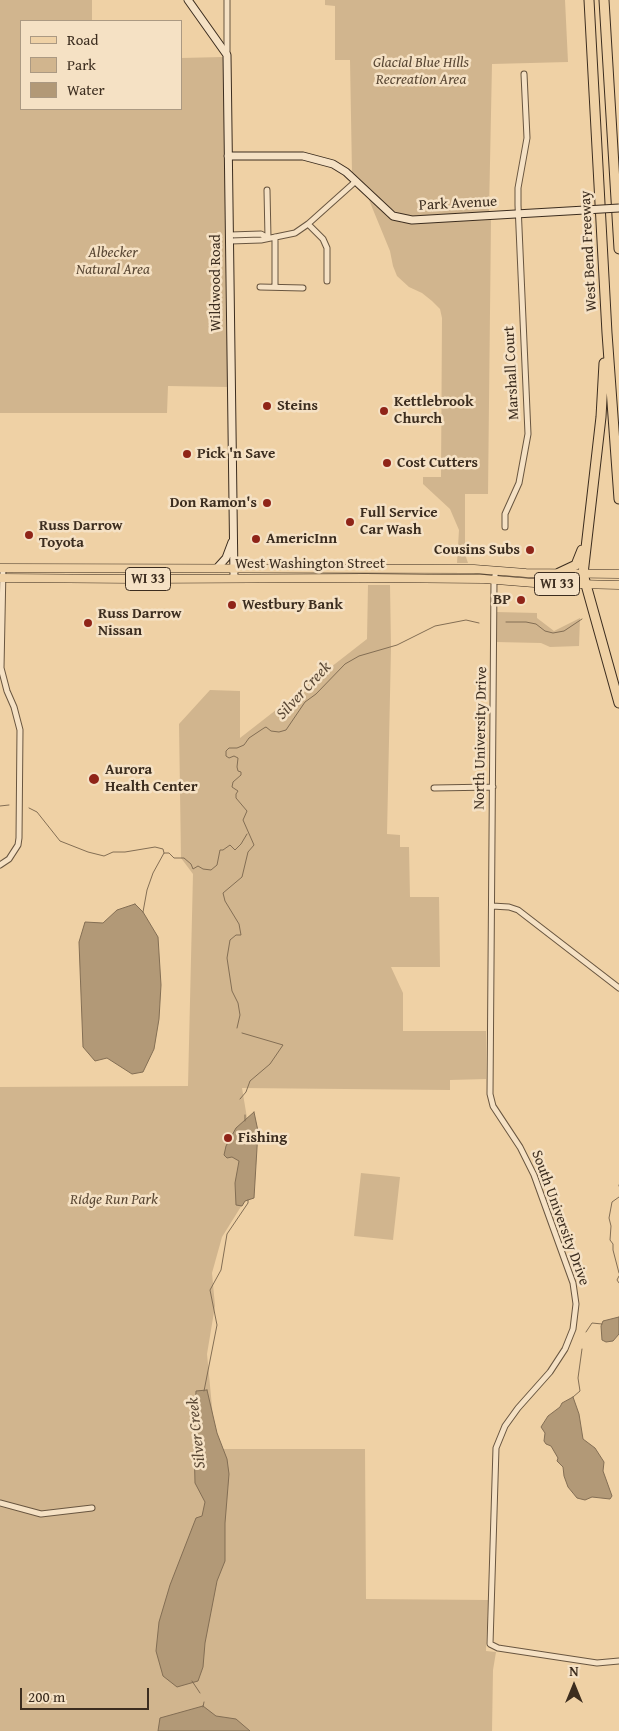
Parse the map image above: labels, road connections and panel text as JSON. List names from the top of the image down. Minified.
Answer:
{"streets":{"highway":["West Bend Freeway"],"main road":["West Washington Street","WI 33"],"street":["Park Avenue","Wildwood Road","Marshall Court","North University Drive","South University Drive"]},"crossings":[["Park Avenue","Wildwood Road"],["Park Avenue","Marshall Court"],["Wildwood Road","West Washington Street"],["West Washington Street","North University Drive"],["North University Drive","South University Drive"]],"water":["Silver Creek"],"parks":["Glacial Blue Hills Recreation Area","Albecker Natural Area","Ridge Run Park"],"places":["Steins","Kettlebrook Church","Pick 'n Save","Cost Cutters","Don Ramon's","Full Service Car Wash","Russ Darrow Toyota","AmericInn","Cousins Subs","BP","Westbury Bank","Russ Darrow Nissan","Aurora Health Center","Fishing"],"legend":["Road","Park","Water"],"scale_bar":"200 m","north":"top"}
